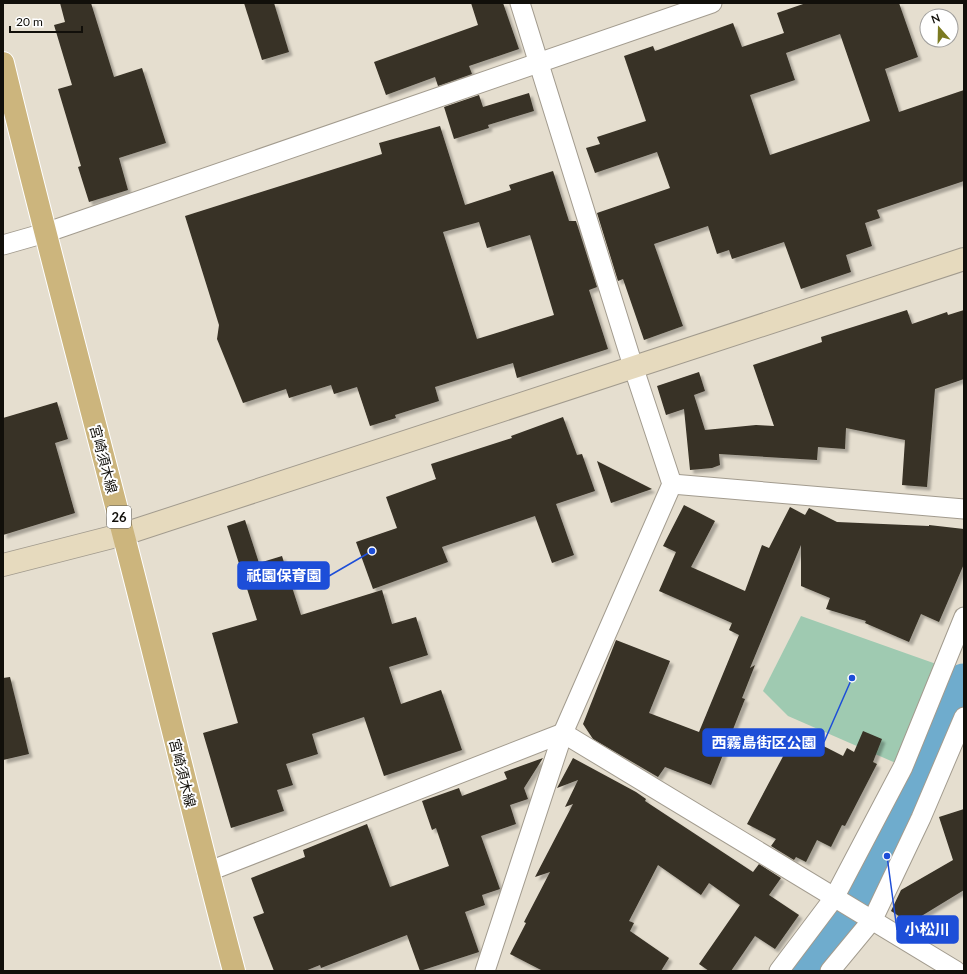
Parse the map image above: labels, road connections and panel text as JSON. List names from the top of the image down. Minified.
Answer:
{"streets":{"main road":["宮崎須木線","26"]},"places":["祇園保育園","西霧島街区公園","小松川"],"scale_bar":"20 m","north":"top"}
